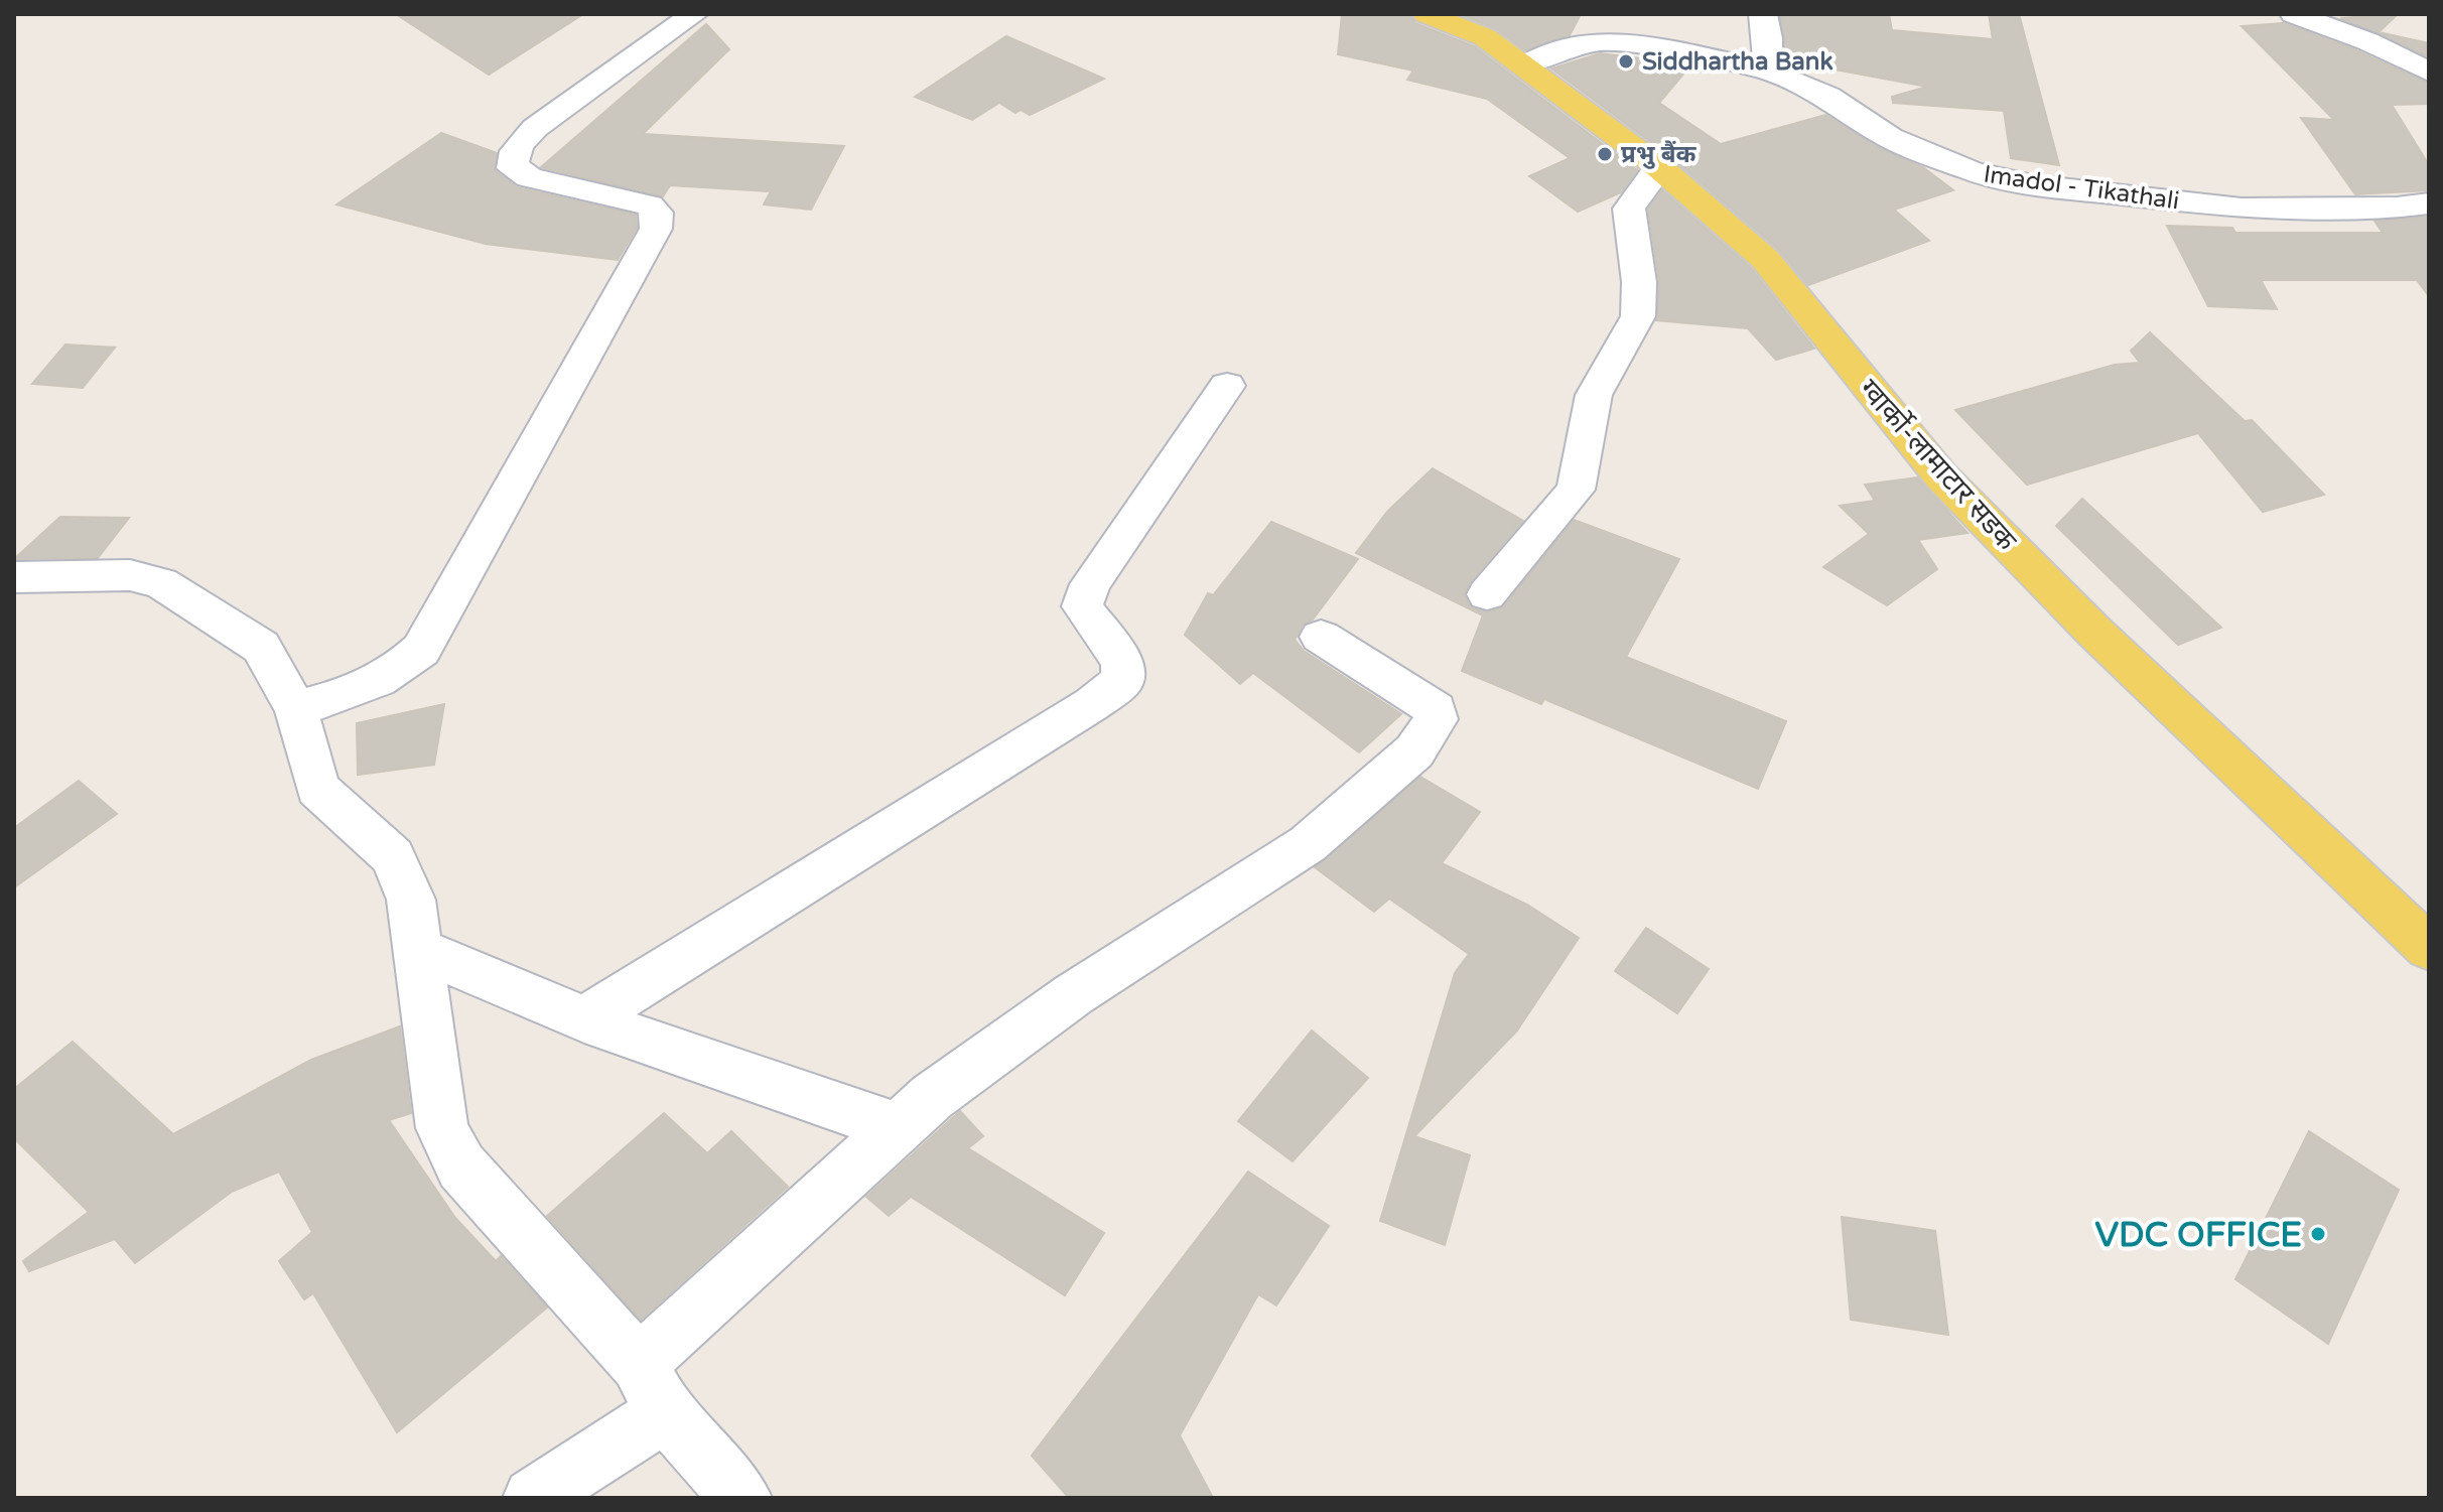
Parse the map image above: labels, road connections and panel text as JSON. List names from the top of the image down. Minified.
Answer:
{"streets":{"main road":["ग्वार्को-लामाटार सडक"],"street":["Imadol - Tikathali"]},"crossings":[["Imadol - Tikathali","ग्वार्को-लामाटार सडक"]],"places":["Siddhartha Bank","प्रभु बैंक","VDC OFFICE"]}
